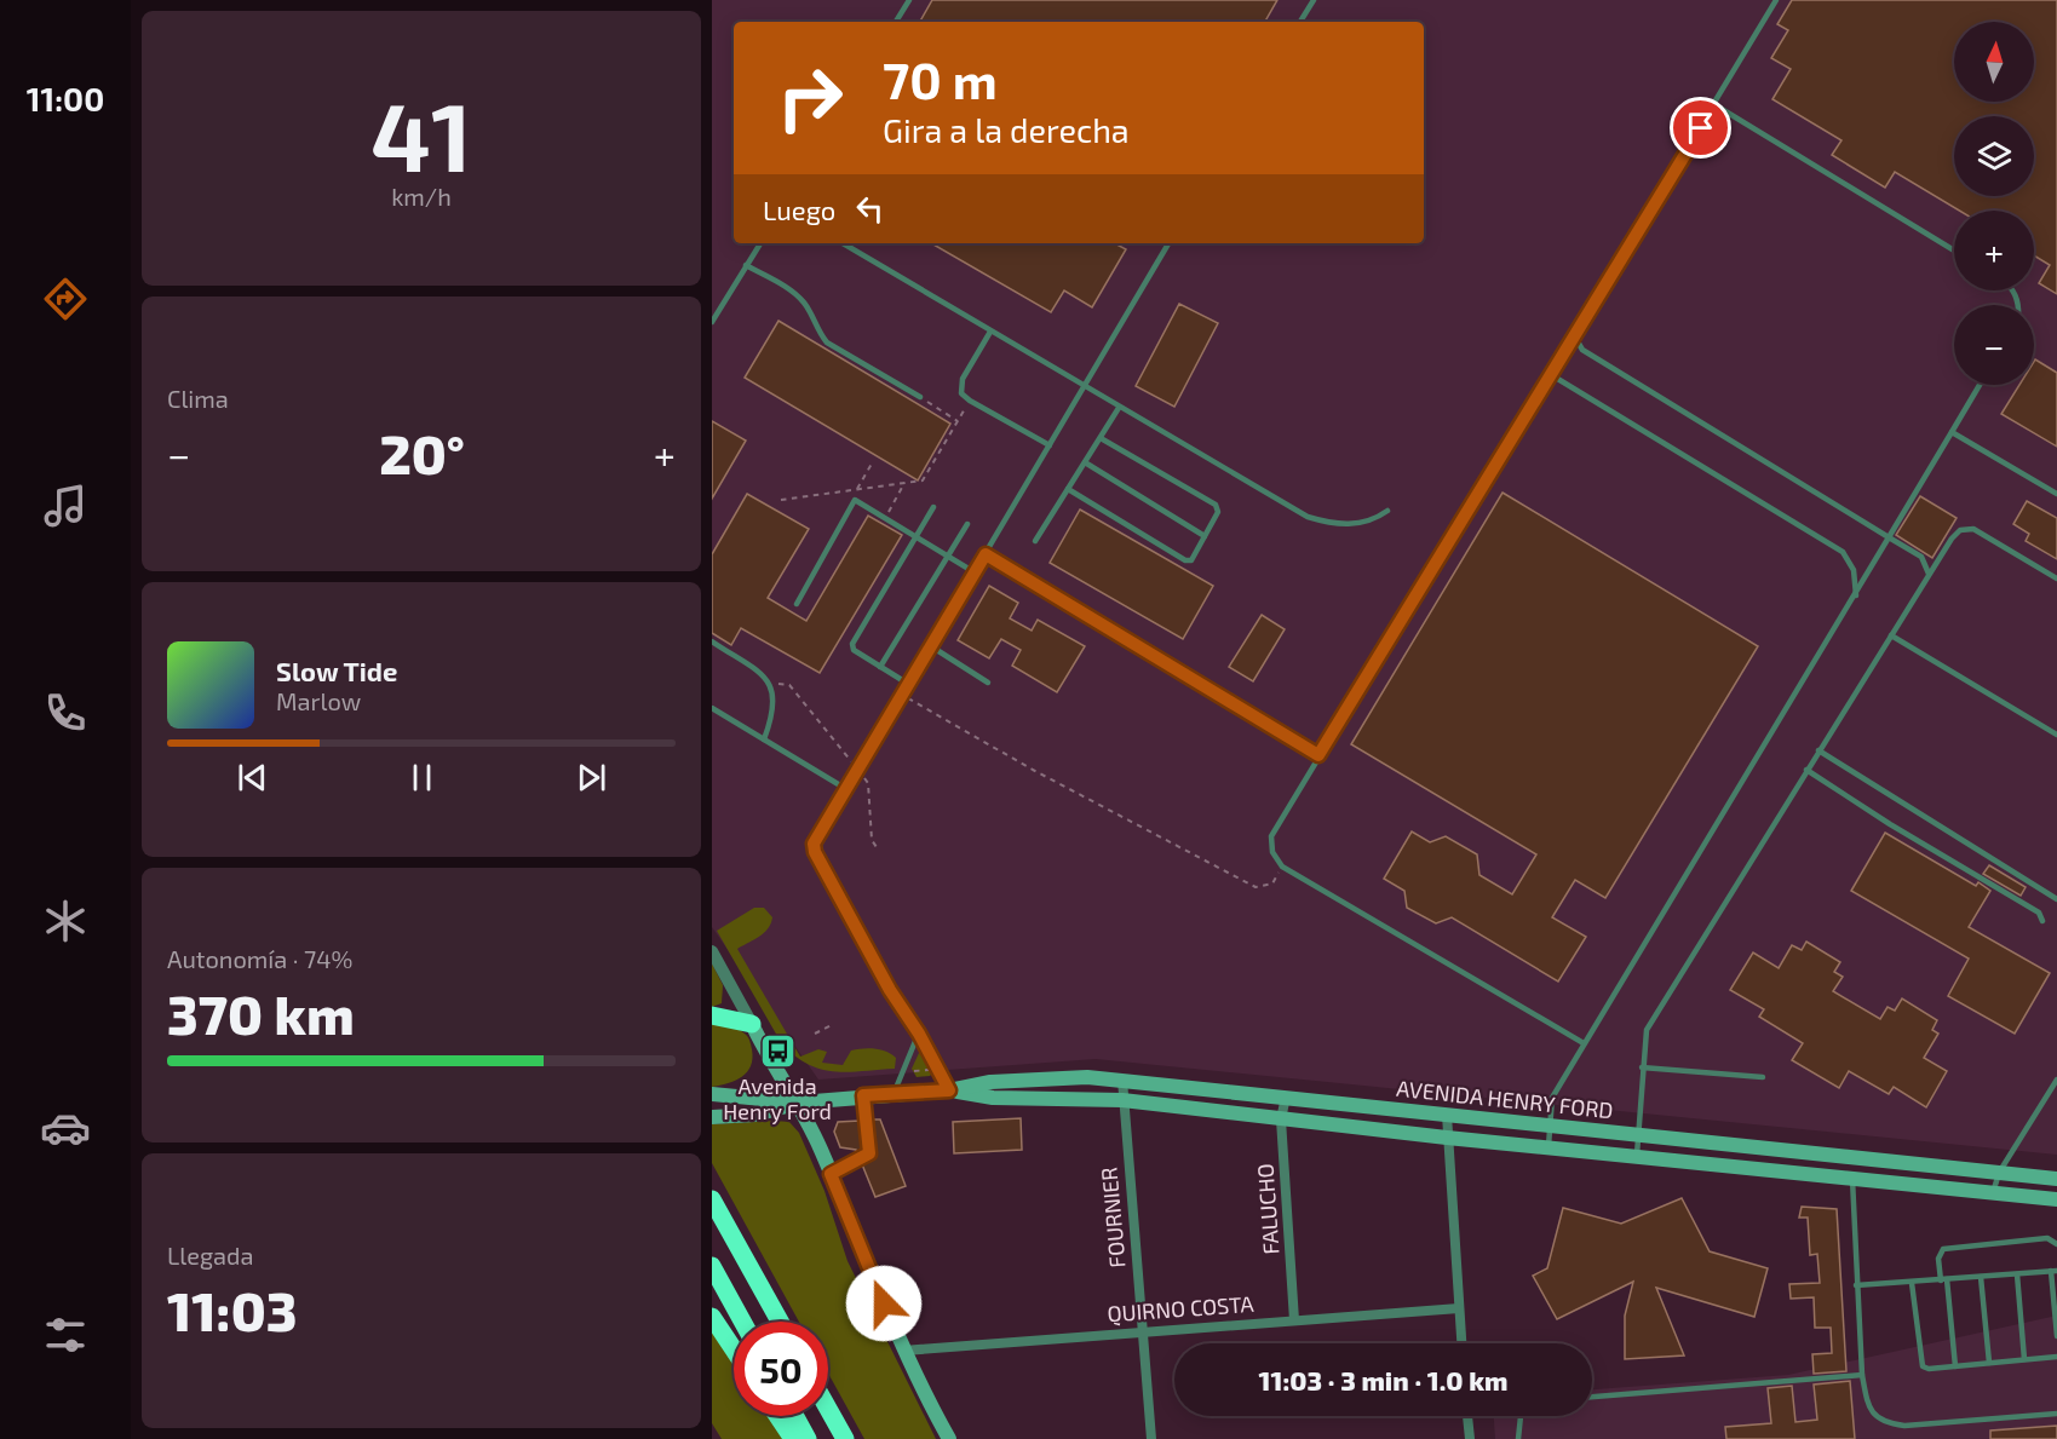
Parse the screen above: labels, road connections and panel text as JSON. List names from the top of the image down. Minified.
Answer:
{"streets":{"main road":["AVENIDA HENRY FORD"],"street":["FALUCHO","FOURNIER","QUIRNO COSTA"]},"crossings":[["AVENIDA HENRY FORD","FALUCHO"],["AVENIDA HENRY FORD","FOURNIER"],["FALUCHO","QUIRNO COSTA"],["FOURNIER","QUIRNO COSTA"]],"places":{"bus stop":["Avenida Henry Ford"]},"north":"top","page":{"tabs":"11:00","tile":[["41","km/h"],"Clima",["Autonomía · 74%","370 km"],["Llegada","11:03"]],"map_buttons":["+","−"],"turn":["70 m","Gira a la derecha"],"then":"Luego","heat":["−","20°","+"],"song":["Slow Tide","Marlow"],"limit":"50","trip":"11:03 · 3 min · 1.0 km"}}
